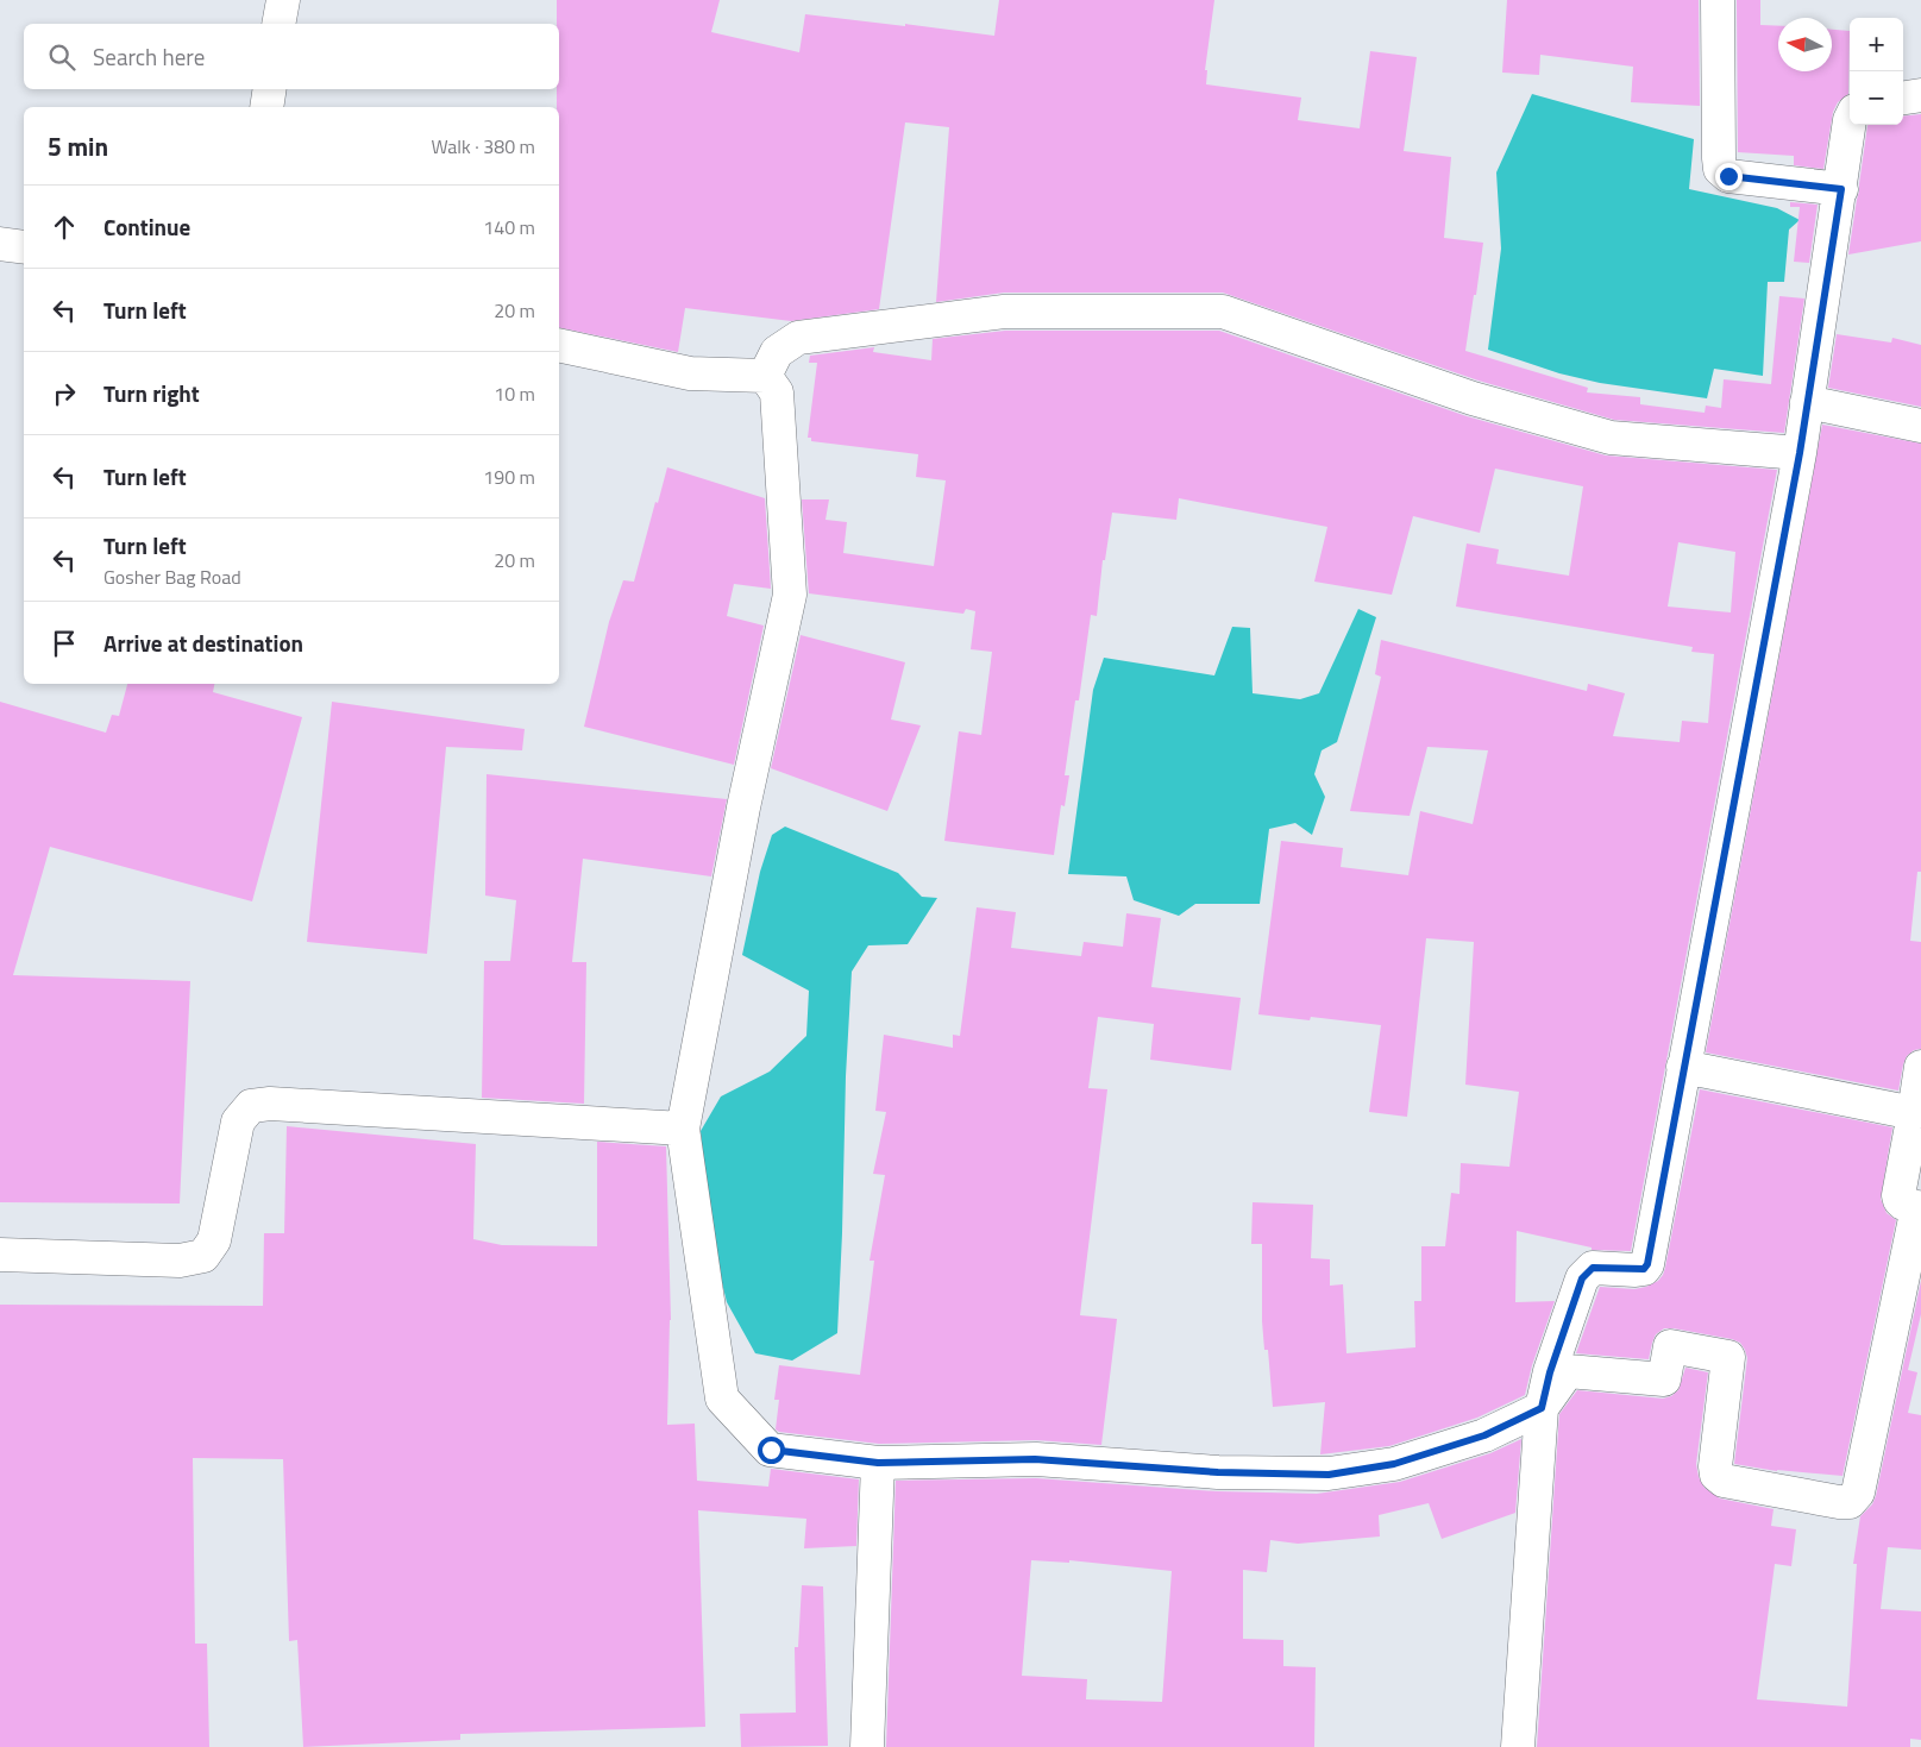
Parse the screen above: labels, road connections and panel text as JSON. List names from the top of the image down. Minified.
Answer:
{"north":"left","page":{"map_buttons":["+","−"],"search":"Search here","heading":["5 min","Walk · 380 m"],"list":[["Continue","140 m"],["Turn left","20 m"],["Turn right","10 m"],["Turn left","190 m"],["Turn left","Gosher Bag Road","20 m"],"Arrive at destination"]}}
